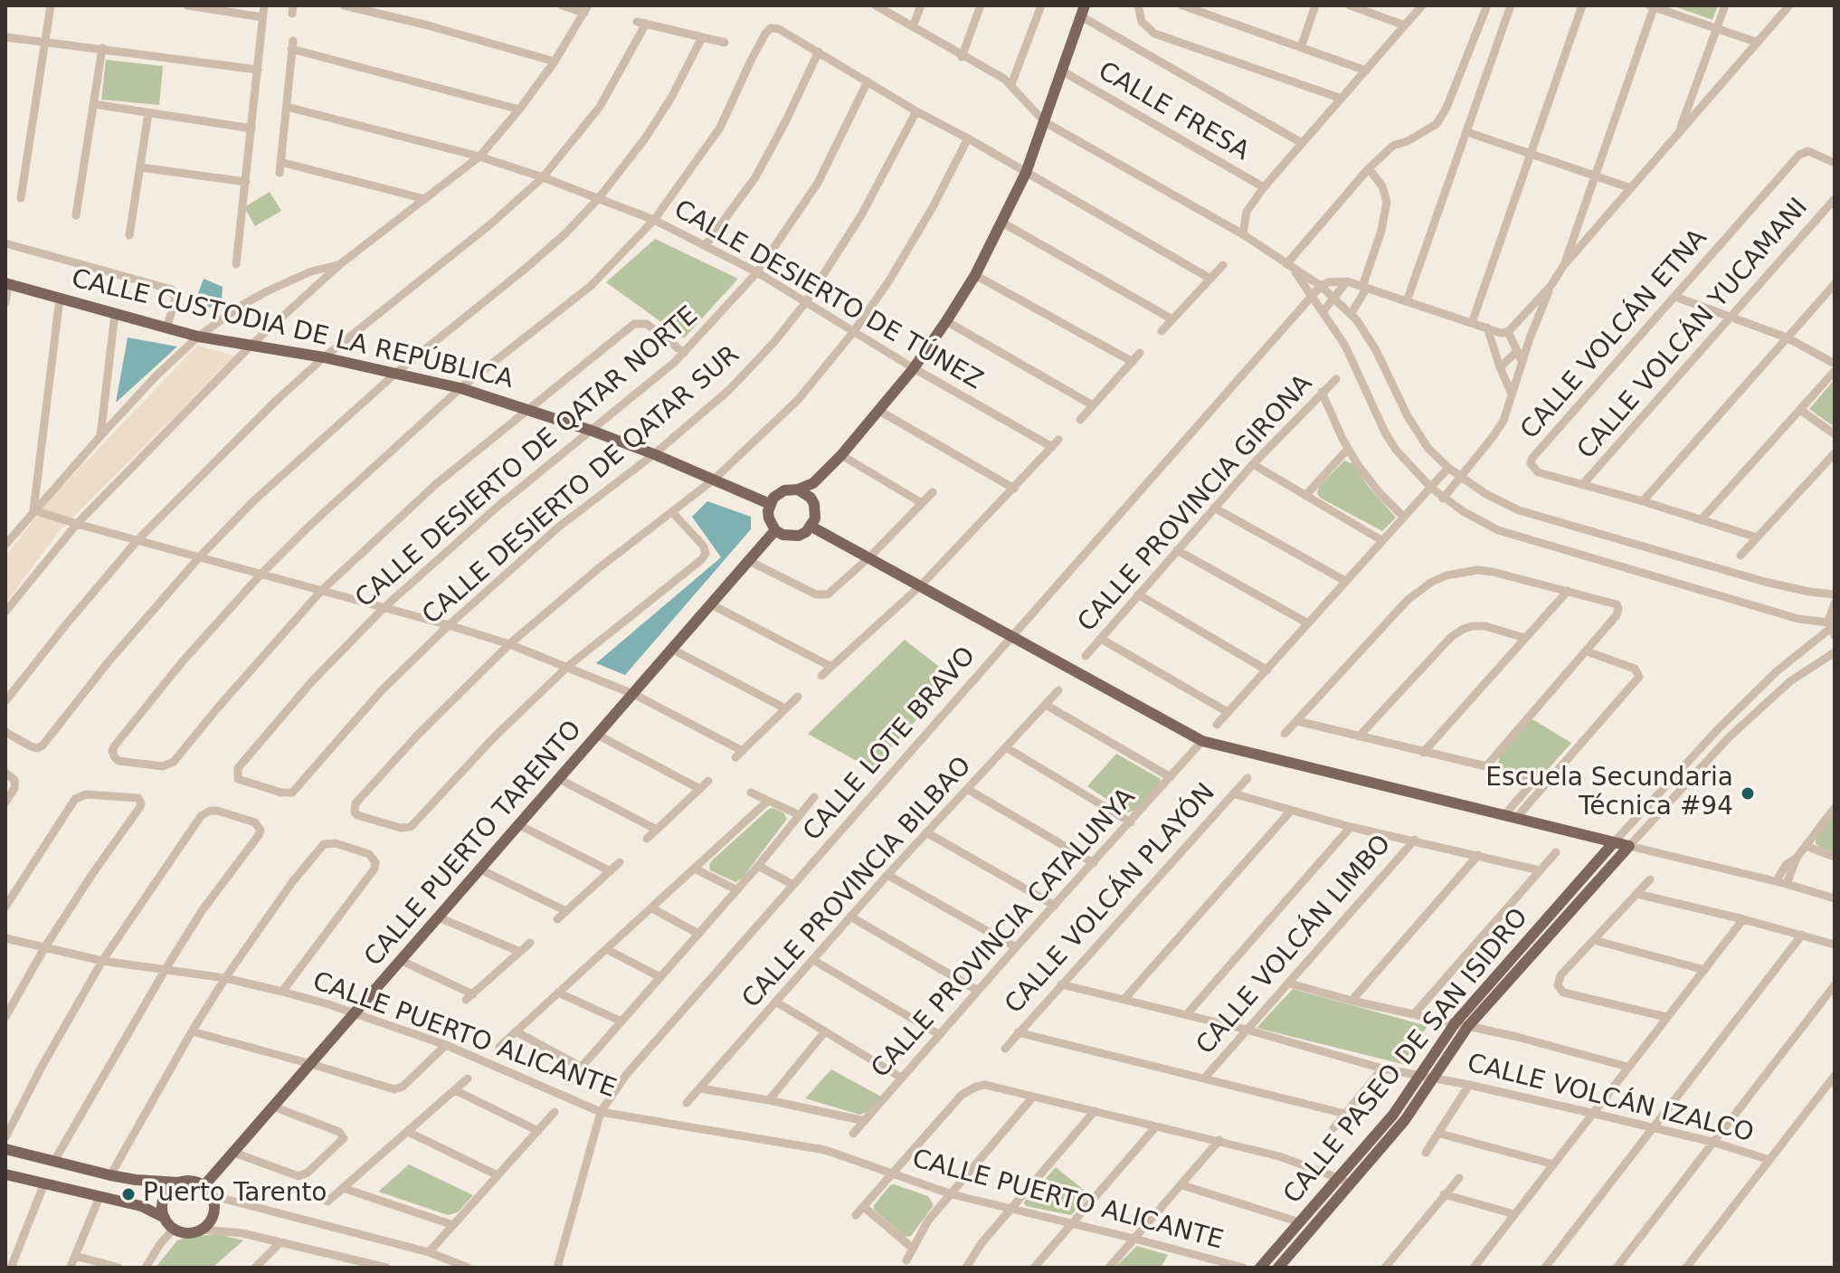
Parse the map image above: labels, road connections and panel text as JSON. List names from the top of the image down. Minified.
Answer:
{"streets":{"main road":["CALLE CUSTODIA DE LA REPÚBLICA","CALLE PUERTO TARENTO","CALLE PASEO DE SAN ISIDRO"],"street":["CALLE FRESA","CALLE DESIERTO DE TÚNEZ","CALLE VOLCÁN YUCAMANI","CALLE VOLCÁN ETNA","CALLE DESIERTO DE QATAR NORTE","CALLE DESIERTO DE QATAR SUR","CALLE PROVINCIA GIRONA","CALLE LOTE BRAVO","CALLE PROVINCIA BILBAO","CALLE VOLCÁN PLAYÓN","CALLE PROVINCIA CATALUNYA","CALLE VOLCÁN LIMBO","CALLE PUERTO ALICANTE","CALLE VOLCÁN IZALCO"]},"crossings":[["CALLE DESIERTO DE TÚNEZ","CALLE DESIERTO DE QATAR NORTE"],["CALLE DESIERTO DE TÚNEZ","CALLE DESIERTO DE QATAR SUR"],["CALLE VOLCÁN YUCAMANI","CALLE VOLCÁN ETNA"],["CALLE CUSTODIA DE LA REPÚBLICA","CALLE DESIERTO DE QATAR NORTE"],["CALLE CUSTODIA DE LA REPÚBLICA","CALLE DESIERTO DE QATAR SUR"],["CALLE CUSTODIA DE LA REPÚBLICA","CALLE PUERTO TARENTO"],["CALLE DESIERTO DE QATAR NORTE","CALLE DESIERTO DE QATAR SUR"],["CALLE LOTE BRAVO","CALLE PUERTO ALICANTE"],["CALLE PUERTO TARENTO","CALLE PUERTO ALICANTE"],["CALLE VOLCÁN PLAYÓN","CALLE VOLCÁN IZALCO"],["CALLE VOLCÁN LIMBO","CALLE VOLCÁN IZALCO"],["CALLE PASEO DE SAN ISIDRO","CALLE VOLCÁN IZALCO"]],"places":["Escuela Secundaria Técnica #94","Puerto Tarento"]}
